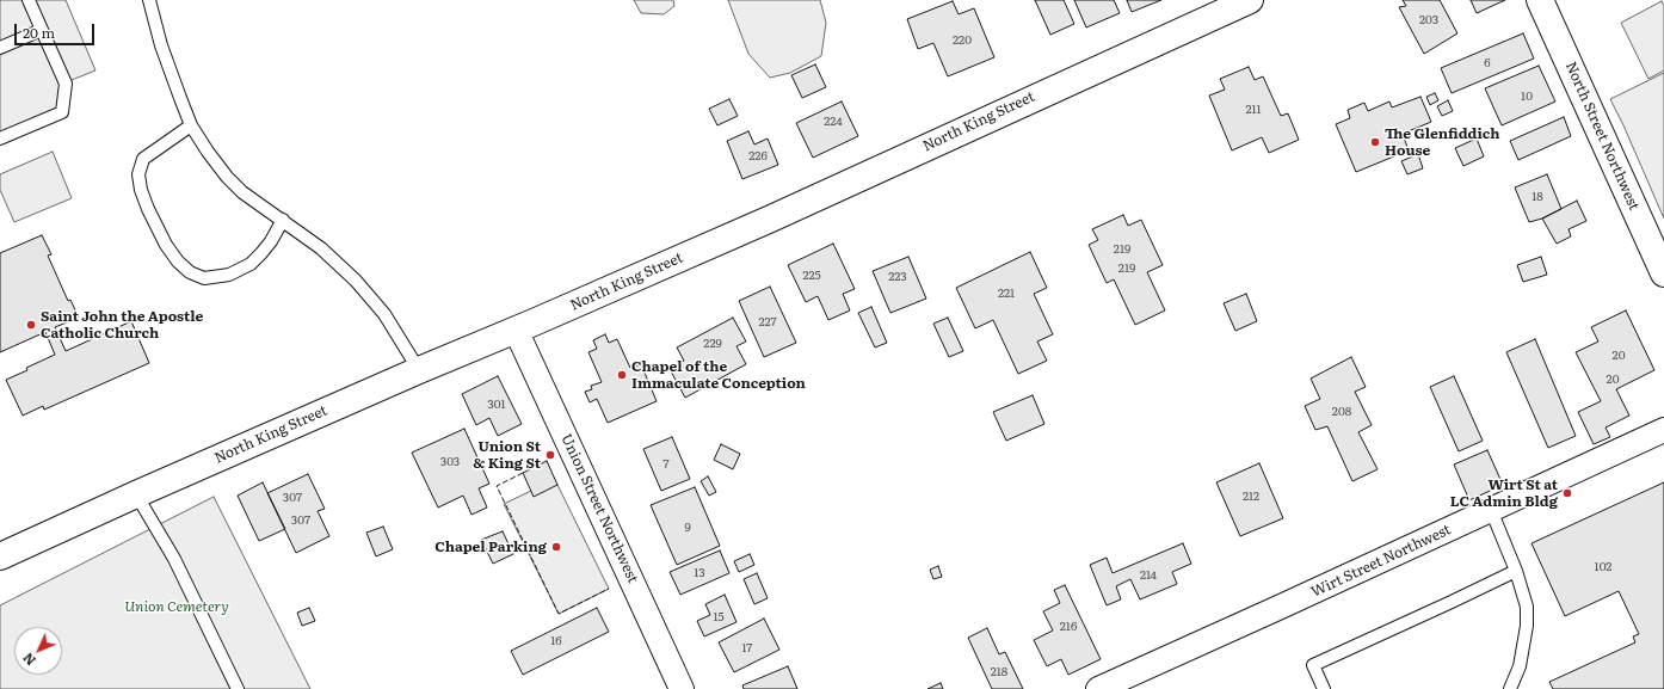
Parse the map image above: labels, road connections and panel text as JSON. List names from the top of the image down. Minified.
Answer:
{"streets":{"main road":["North King Street","North Street Northwest"],"street":["Union Street Northwest","Wirt Street Northwest"]},"crossings":[["North King Street","Union Street Northwest"]],"parks":["Union Cemetery"],"places":["The Glenfiddich House","Saint John the Apostle Catholic Church","Chapel of the Immaculate Conception","Union St & King St","Wirt St at LC Admin Bldg","Chapel Parking"],"house_numbers":["203","220","6","10","211","224","226","18","219","219","225","223","221","227","229","20","20","301","208","303","7","212","307","307","9","102","13","214","15","216","16","17","218"],"scale_bar":"20 m","north":"bottom left"}
